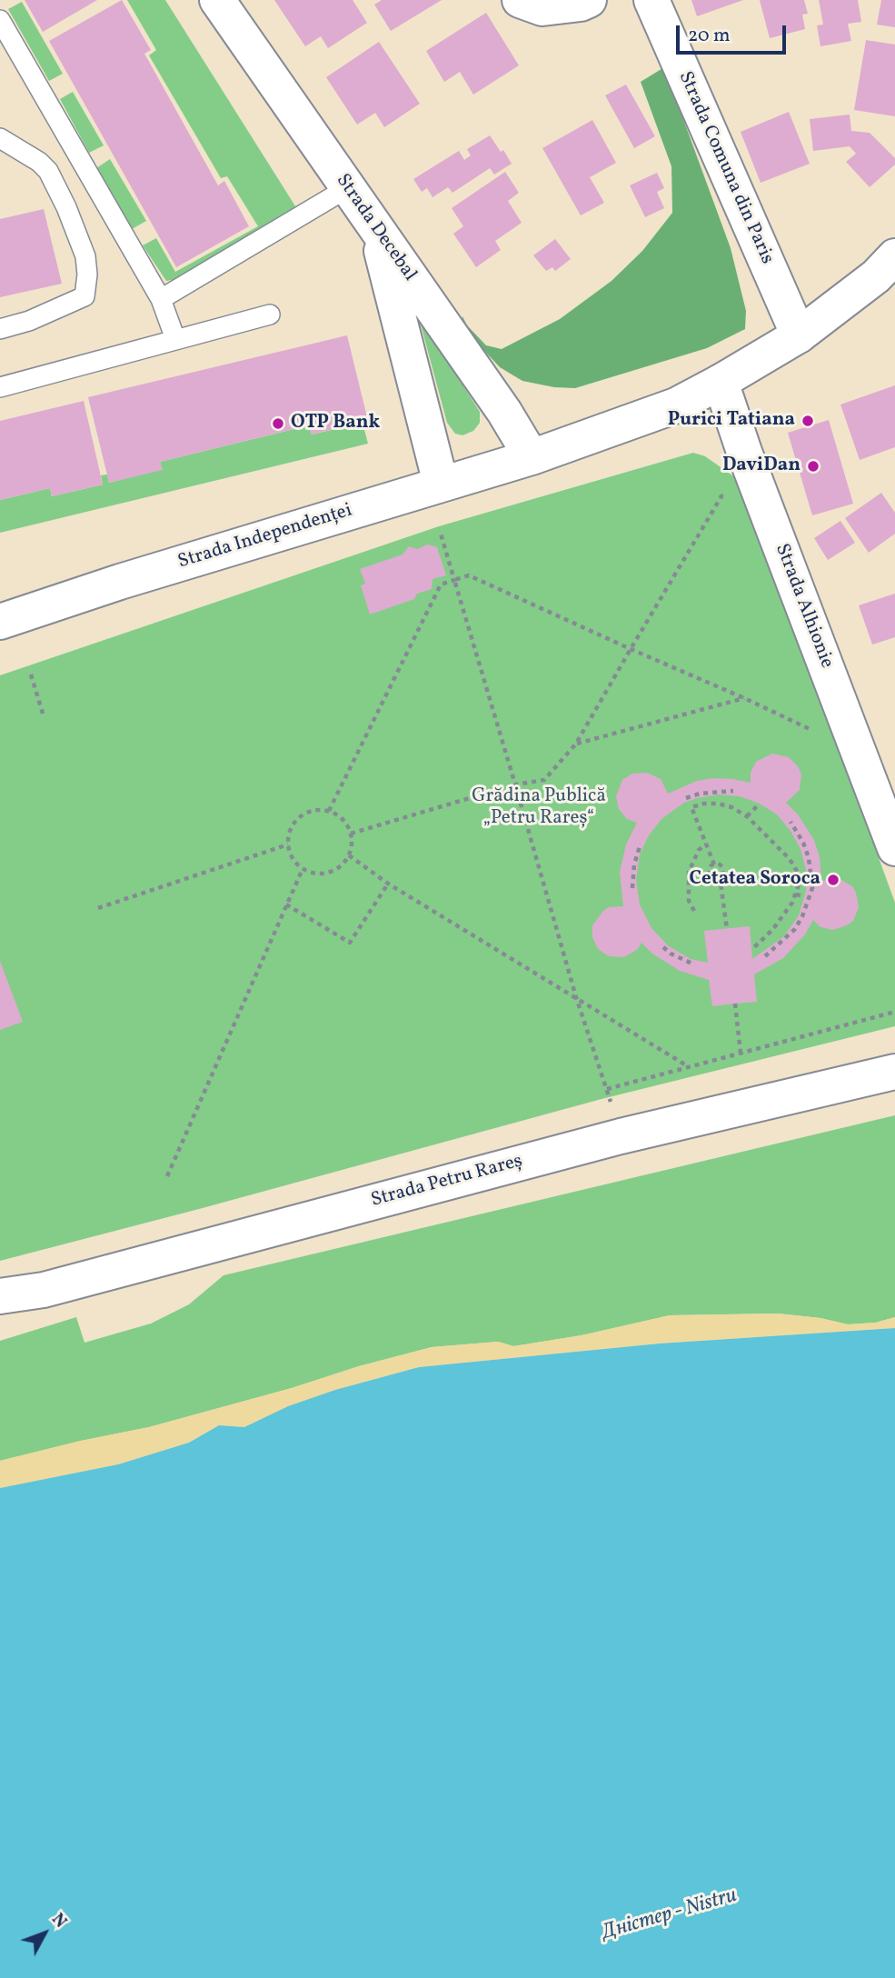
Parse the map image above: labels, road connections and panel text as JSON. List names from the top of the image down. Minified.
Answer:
{"streets":{"street":["Strada Comuna din Paris","Strada Decebal","Strada Independenței","Strada Alhionie","Strada Petru Rareș"]},"crossings":[["Strada Decebal","Strada Independenței"]],"water":["Дністер - Nistru"],"parks":["Grădina Publică „Petru Rareș“"],"places":["Purici Tatiana","OTP Bank","DaviDan","Cetatea Soroca"],"scale_bar":"20 m","north":"top right"}
